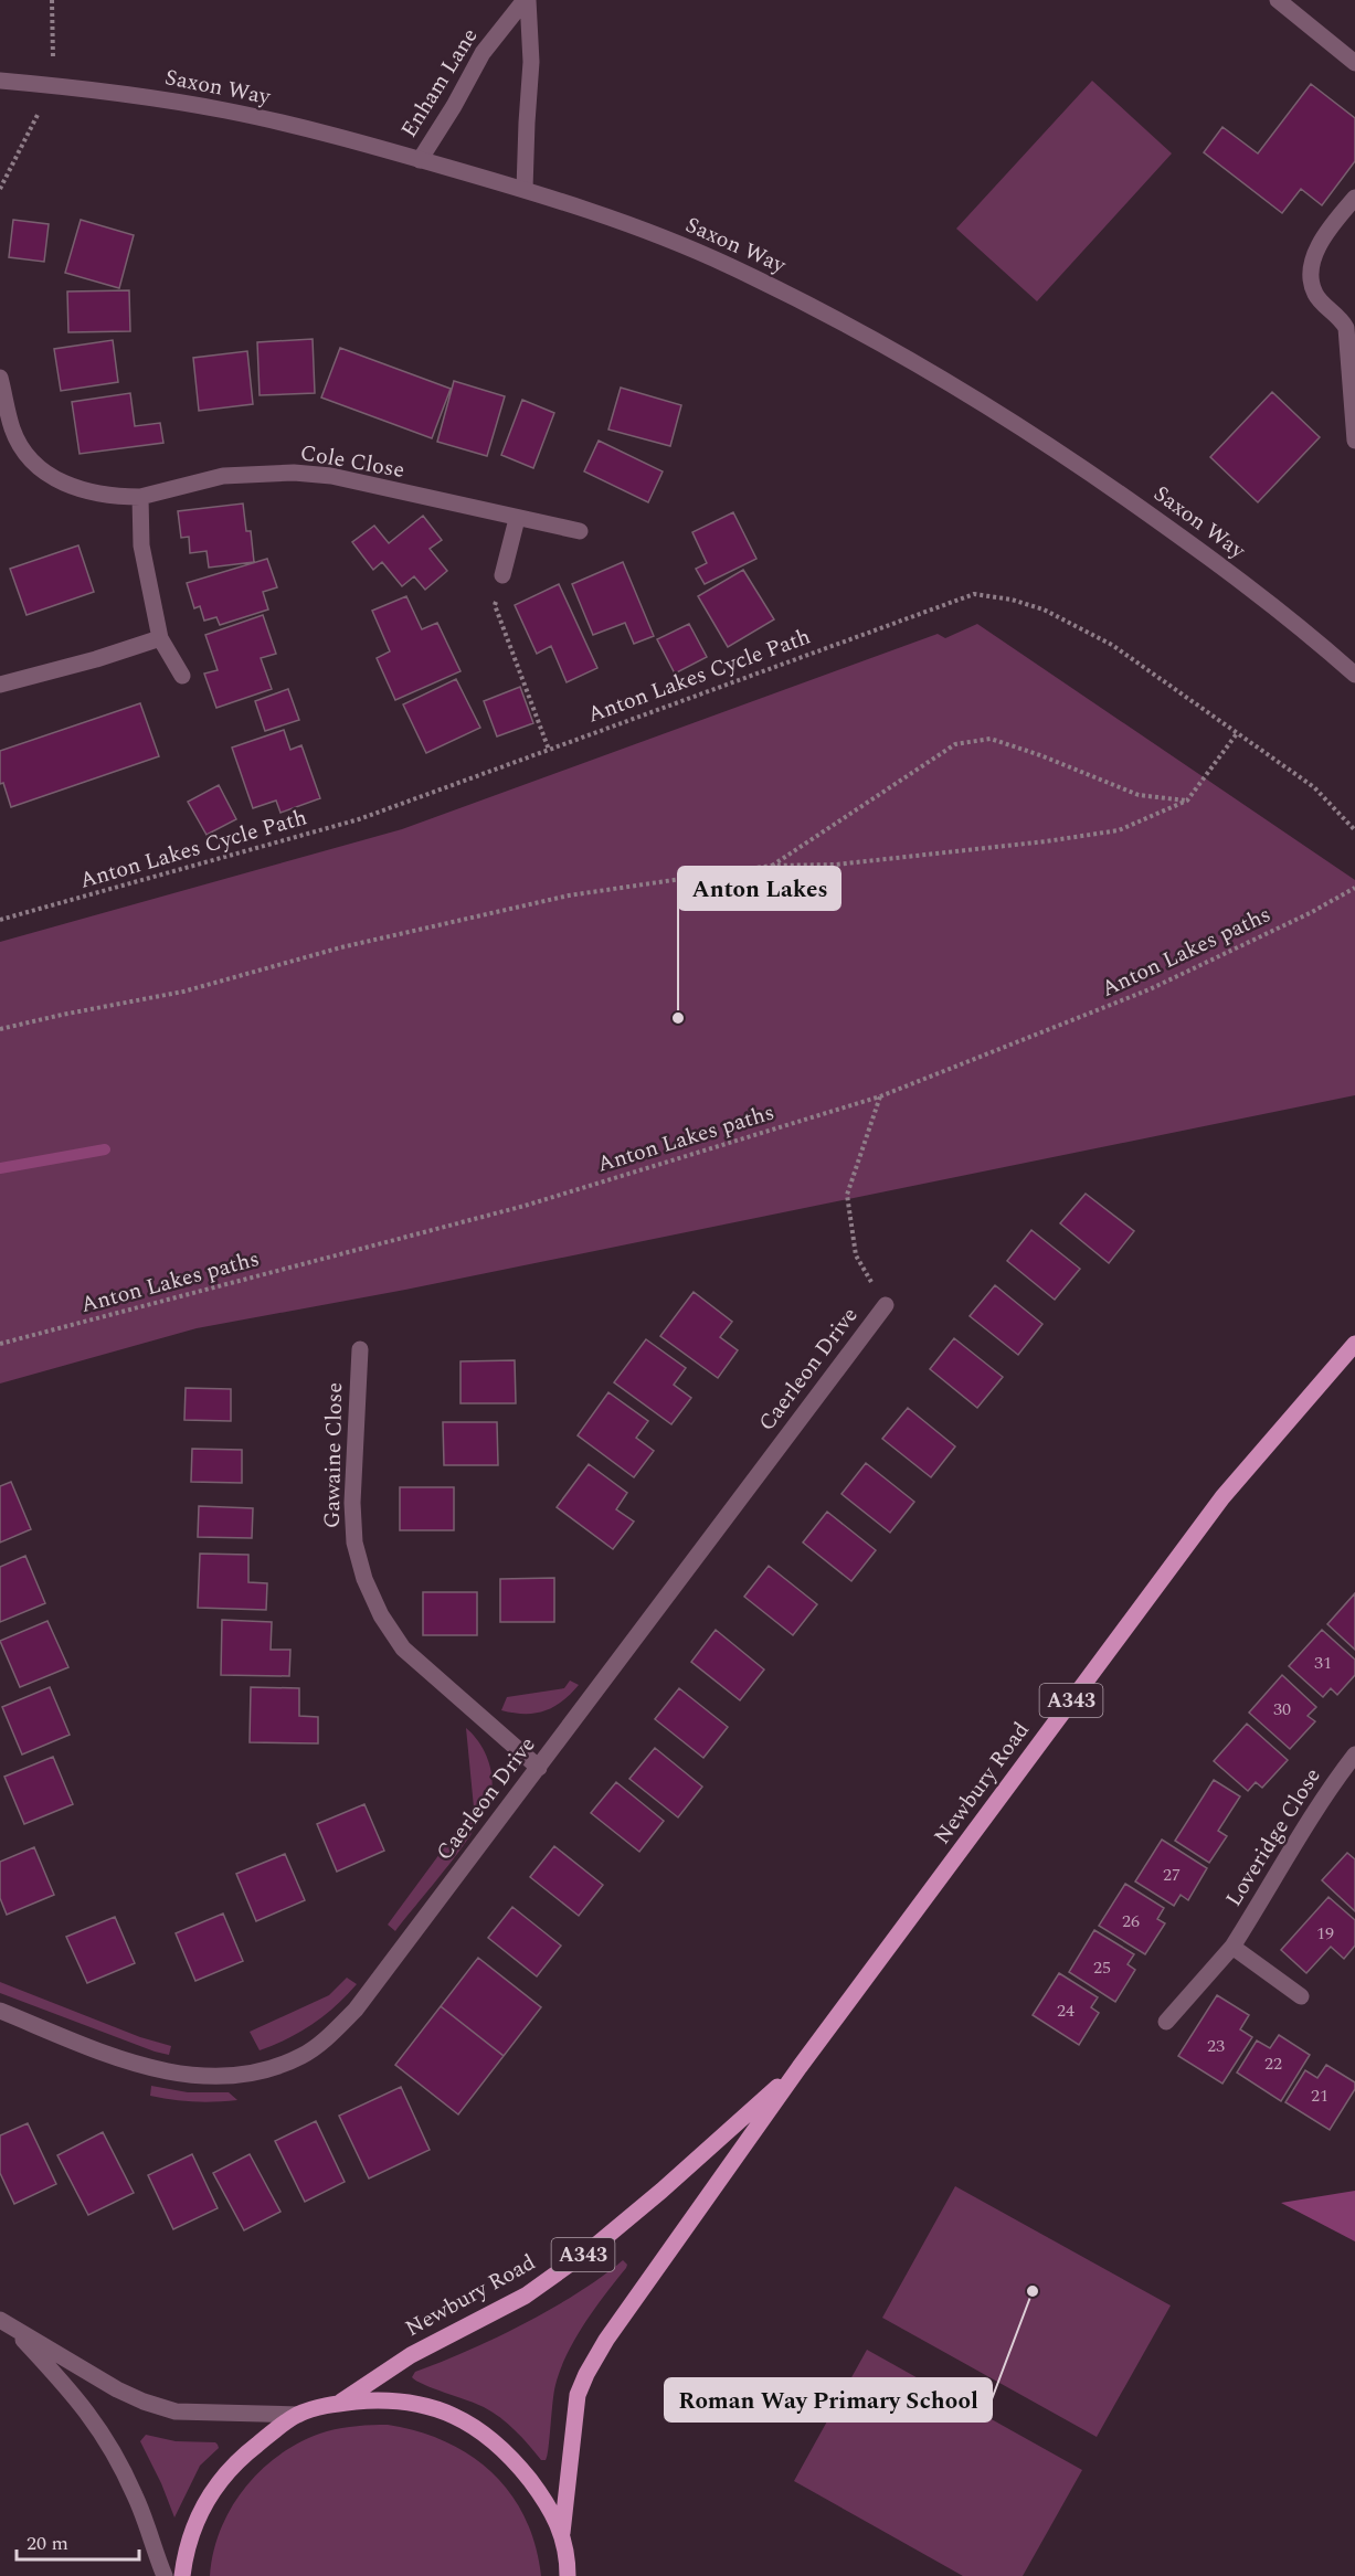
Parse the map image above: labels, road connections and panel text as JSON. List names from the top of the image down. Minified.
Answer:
{"streets":{"main road":["A343","Newbury Road"],"street":["Enham Lane","Saxon Way","Cole Close","Caerleon Drive","Gawaine Close","Loveridge Close"],"path":["Anton Lakes Cycle Path","Anton Lakes paths"]},"crossings":[["Enham Lane","Saxon Way"],["Caerleon Drive","Gawaine Close"],["A343","Newbury Road"]],"places":["Anton Lakes","Roman Way Primary School"],"house_numbers":["31","30","27","26","19","25","24","23","22","21"],"scale_bar":"20 m"}
